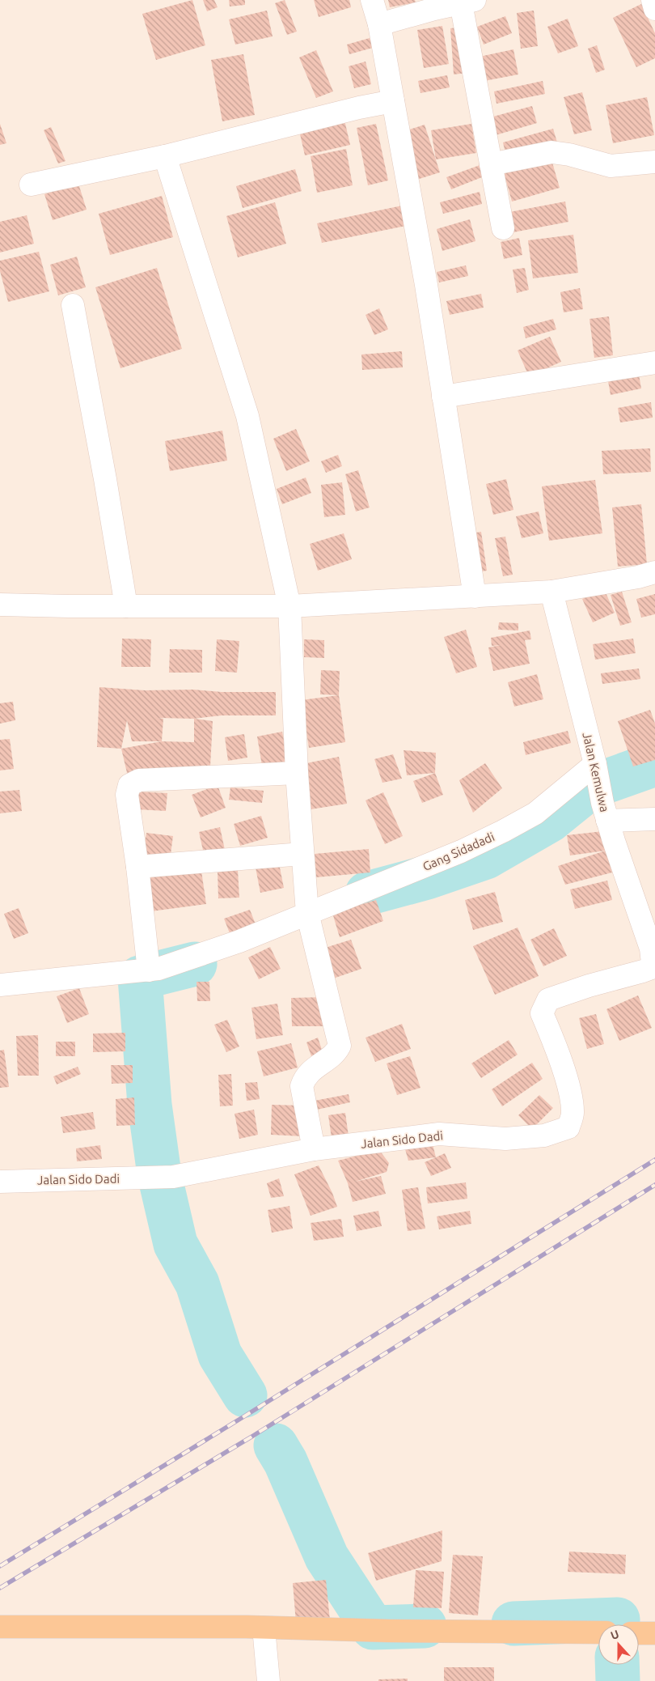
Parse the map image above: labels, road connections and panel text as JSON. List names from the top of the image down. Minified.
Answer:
{"streets":{"street":["Jalan Kemulwa","Gang Sidadadi","Jalan Sido Dadi"]},"crossings":[["Jalan Kemulwa","Gang Sidadadi"],["Jalan Kemulwa","Jalan Sido Dadi"]],"north":"top"}
